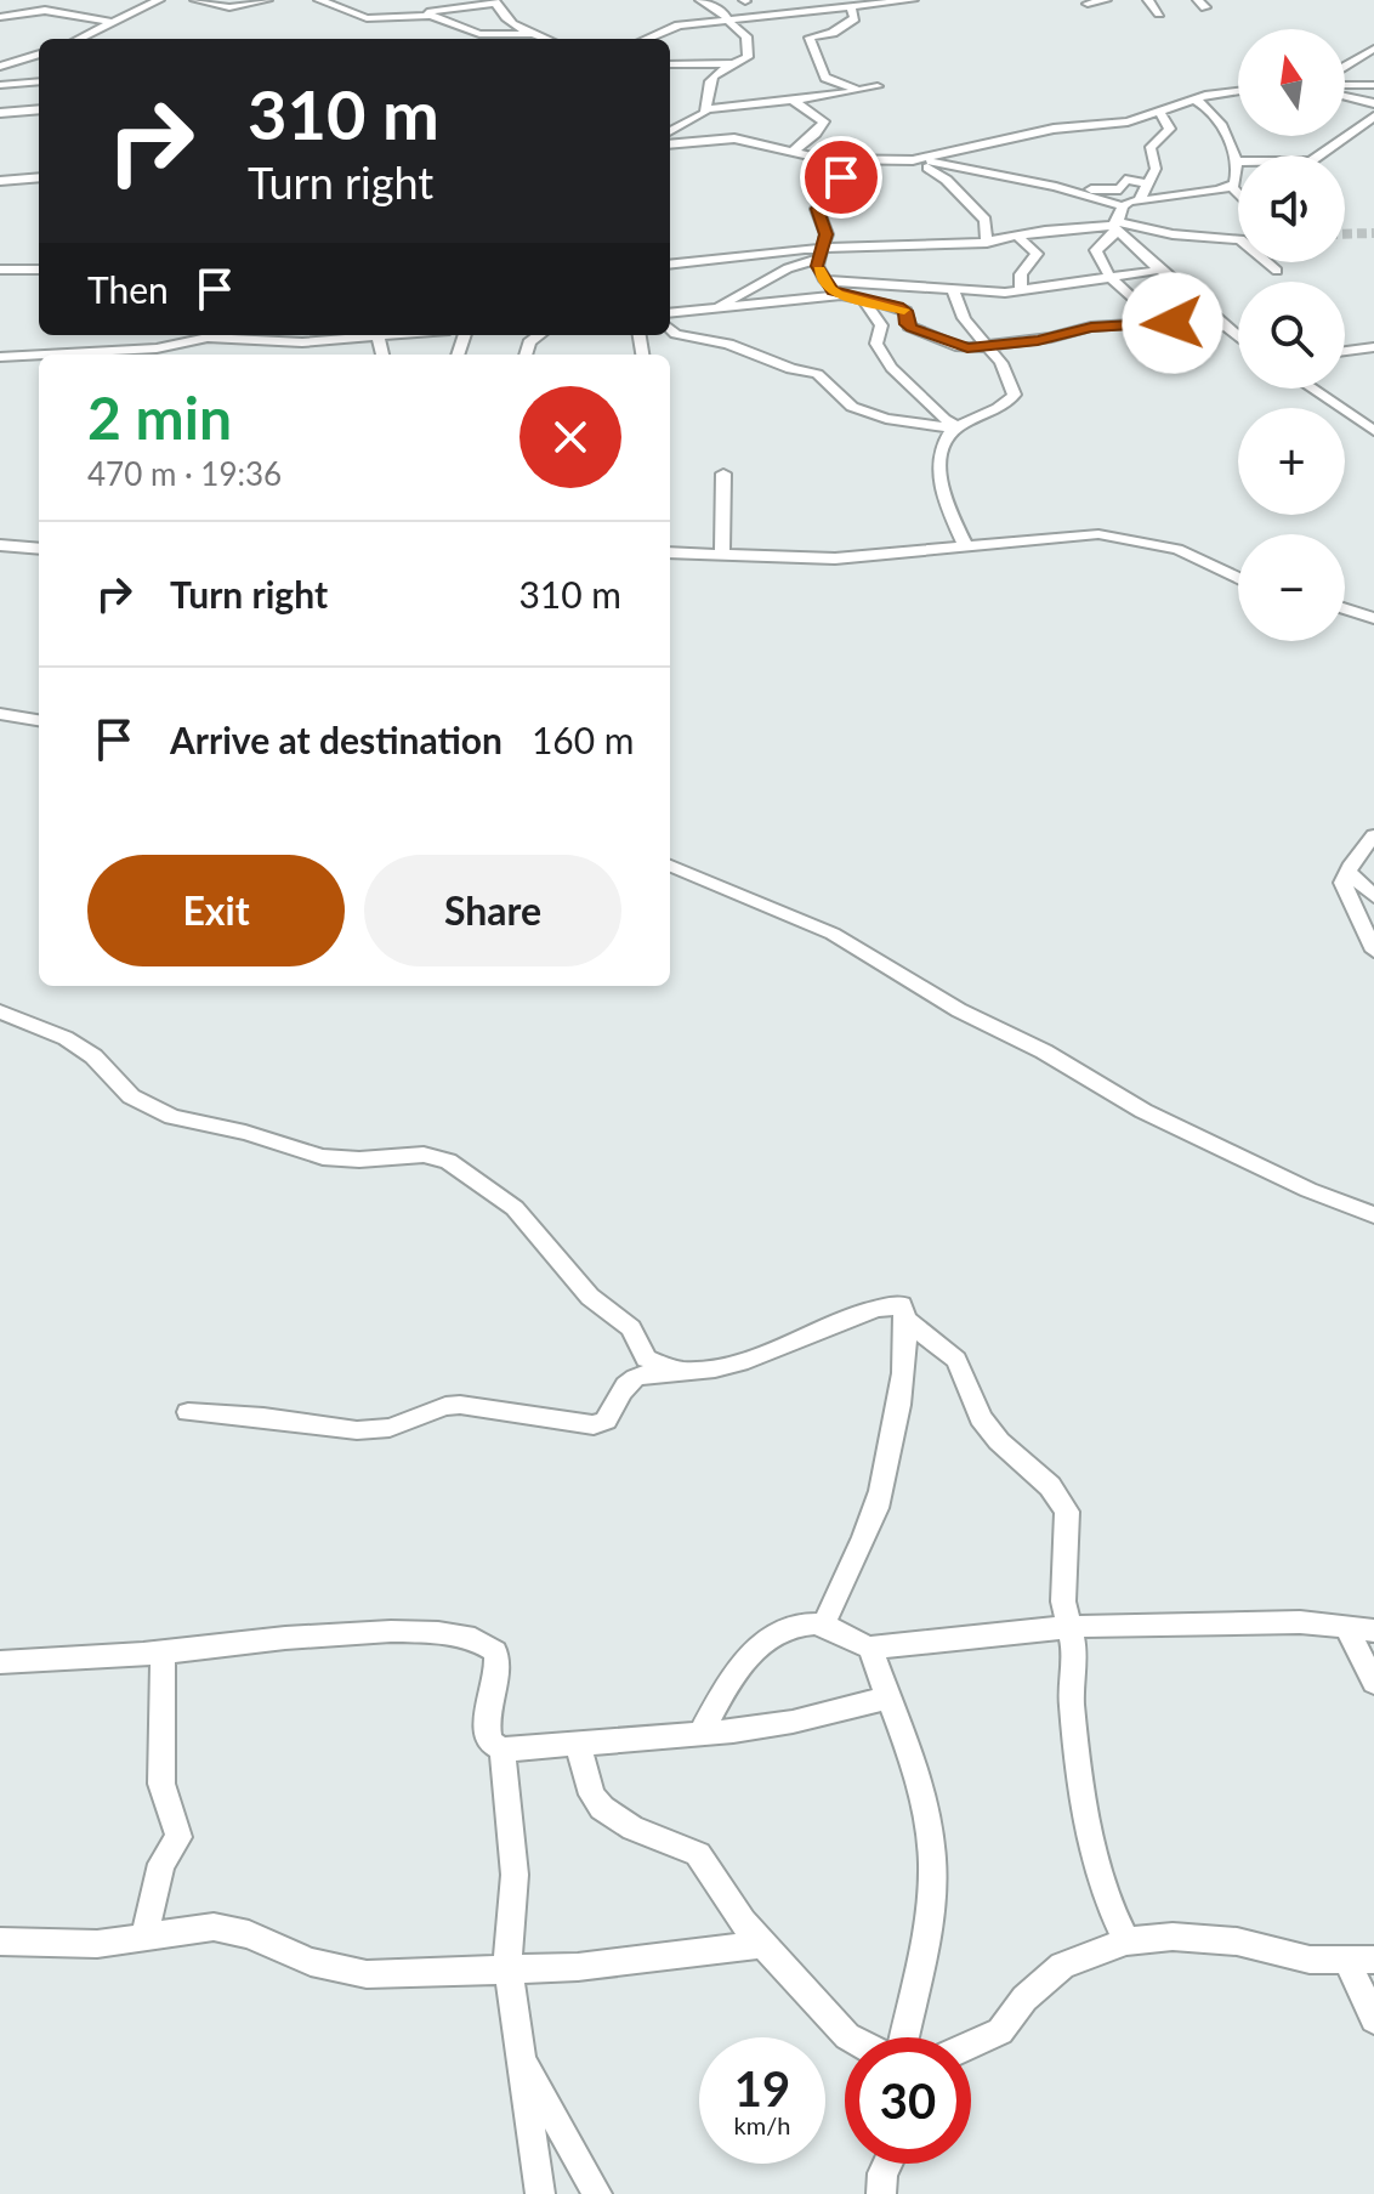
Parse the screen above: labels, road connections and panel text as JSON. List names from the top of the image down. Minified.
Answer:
{"north":"top","page":{"map_buttons":["+","−"],"turn":["310 m","Turn right"],"then":"Then","heading":["2 min","470 m · 19:36"],"list":[{"name":"Turn right","value":"310 m"},{"name":"Arrive at destination","value":"160 m"}],"buttons":["Exit","Share"],"speed":"19 km/h","limit":"30"}}
